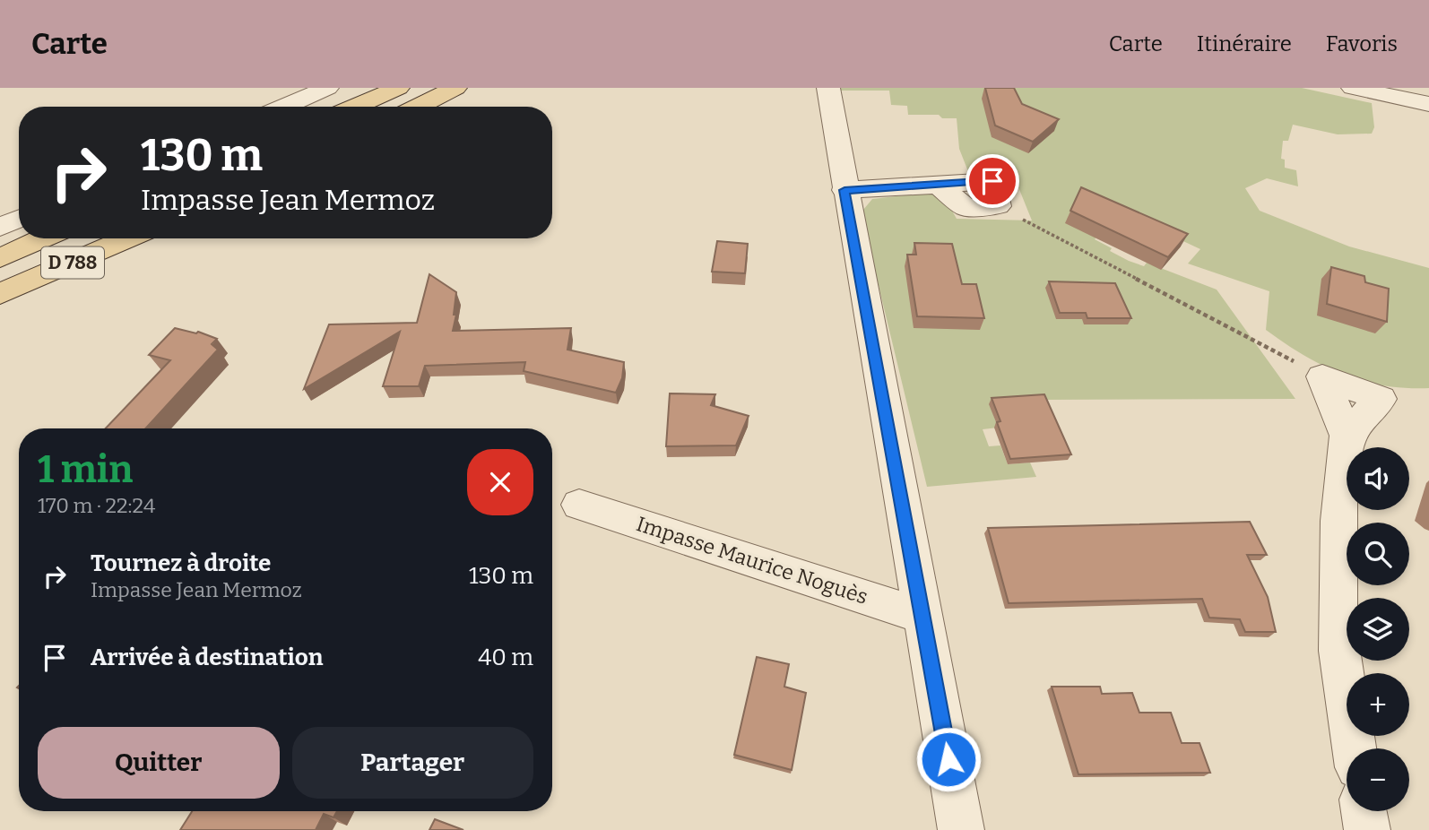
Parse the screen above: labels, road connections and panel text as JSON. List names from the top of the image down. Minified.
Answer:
{"streets":{"main road":["D 788"],"street":["Impasse Maurice Noguès"]},"page":{"header":"Carte","nav":["Carte","Itinéraire","Favoris"],"turn":["130 m","Impasse Jean Mermoz"],"heading":["1 min","170 m · 22:24"],"map_buttons":["+","−"],"list":[{"name":"Tournez à droite","note":"Impasse Jean Mermoz","value":"130 m"},{"name":"Arrivée à destination","value":"40 m"}],"buttons":["Quitter","Partager"]}}
